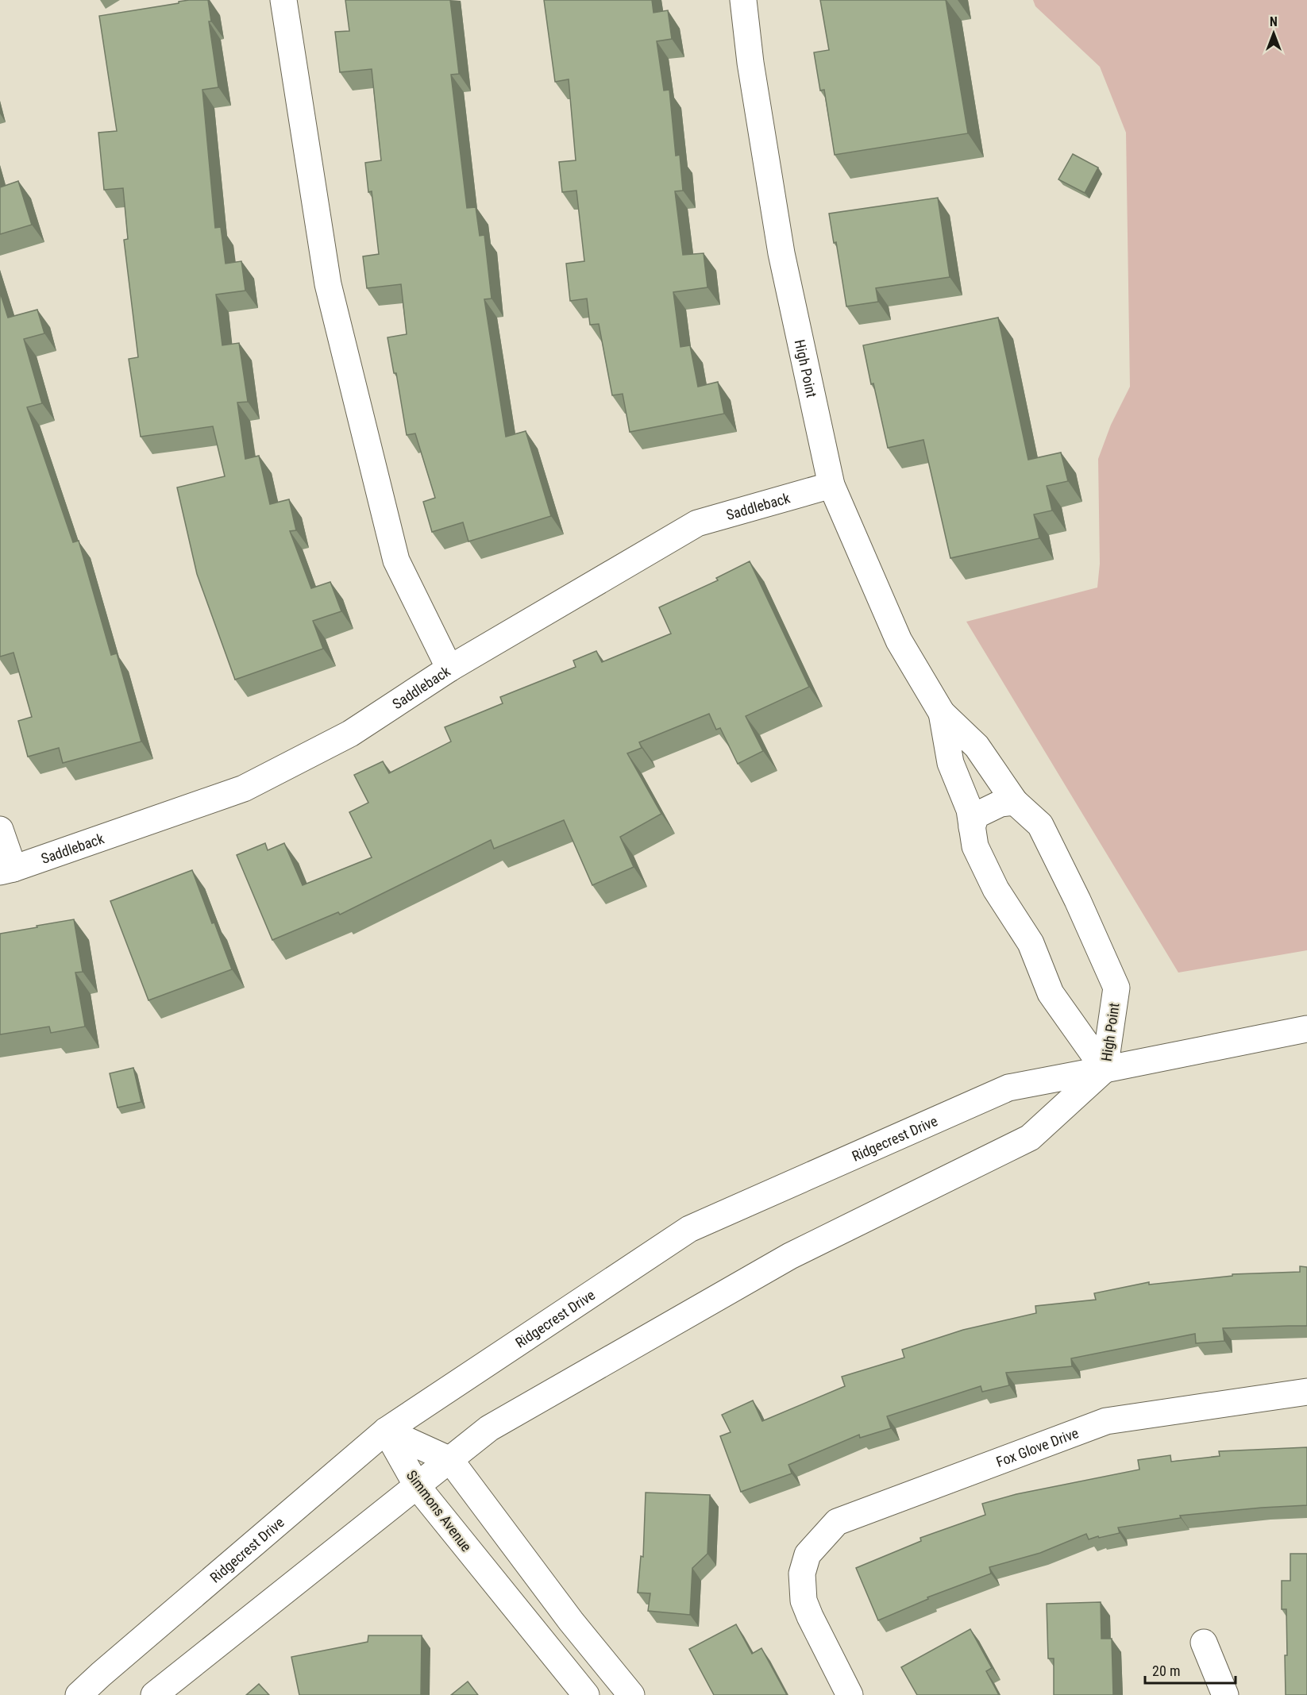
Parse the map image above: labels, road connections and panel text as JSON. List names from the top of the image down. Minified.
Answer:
{"streets":{"street":["High Point","Saddleback","Ridgecrest Drive","Fox Glove Drive","Simmons Avenue"]},"crossings":[["High Point","Saddleback"],["High Point","Ridgecrest Drive"],["Ridgecrest Drive","Simmons Avenue"]],"scale_bar":"20 m","north":"top"}
